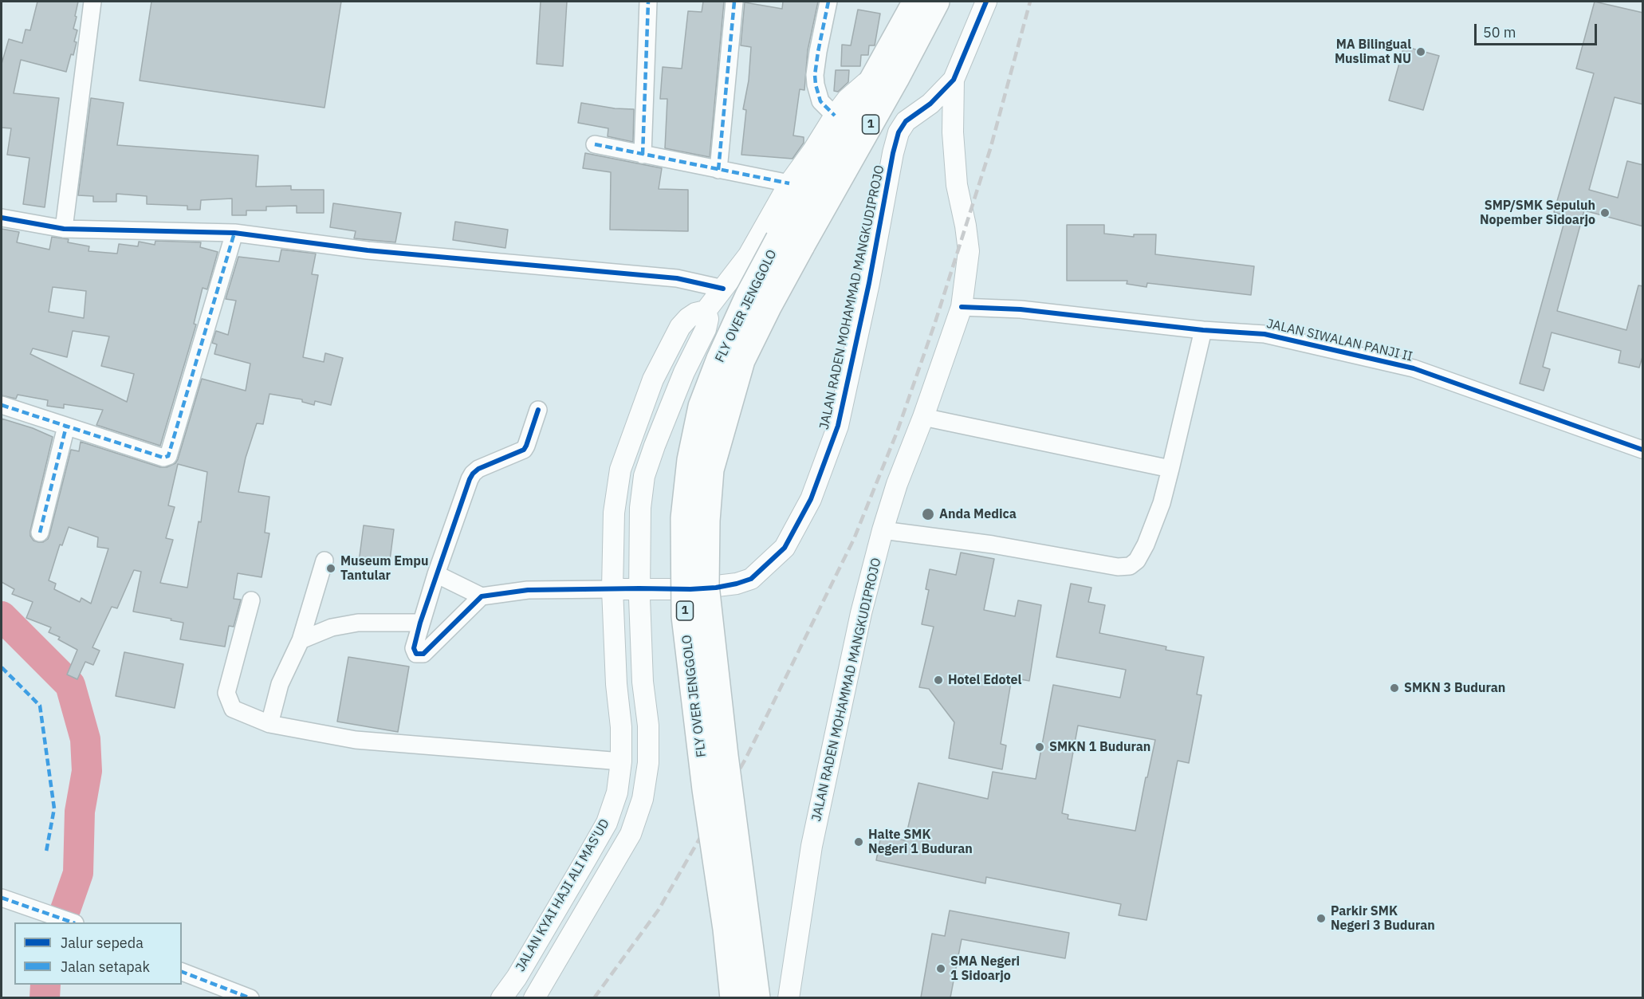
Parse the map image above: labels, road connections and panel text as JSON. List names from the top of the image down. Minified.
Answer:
{"streets":{"highway":["1","FLY OVER JENGGOLO"],"street":["JALAN RADEN MOHAMMAD MANGKUDIPROJO","JALAN SIWALAN PANJI II","JALAN KYAI HAJI ALI MAS'UD"]},"crossings":[["1","FLY OVER JENGGOLO"],["JALAN RADEN MOHAMMAD MANGKUDIPROJO","JALAN SIWALAN PANJI II"],["JALAN RADEN MOHAMMAD MANGKUDIPROJO","JALAN KYAI HAJI ALI MAS'UD"]],"places":["MA Bilingual Muslimat NU","SMP/SMK Sepuluh Nopember Sidoarjo","Anda Medica","Museum Empu Tantular","Hotel Edotel","SMKN 3 Buduran","SMKN 1 Buduran","Halte SMK Negeri 1 Buduran","Parkir SMK Negeri 3 Buduran","SMA Negeri 1 Sidoarjo"],"legend":["Jalur sepeda","Jalan setapak"],"scale_bar":"50 m"}
